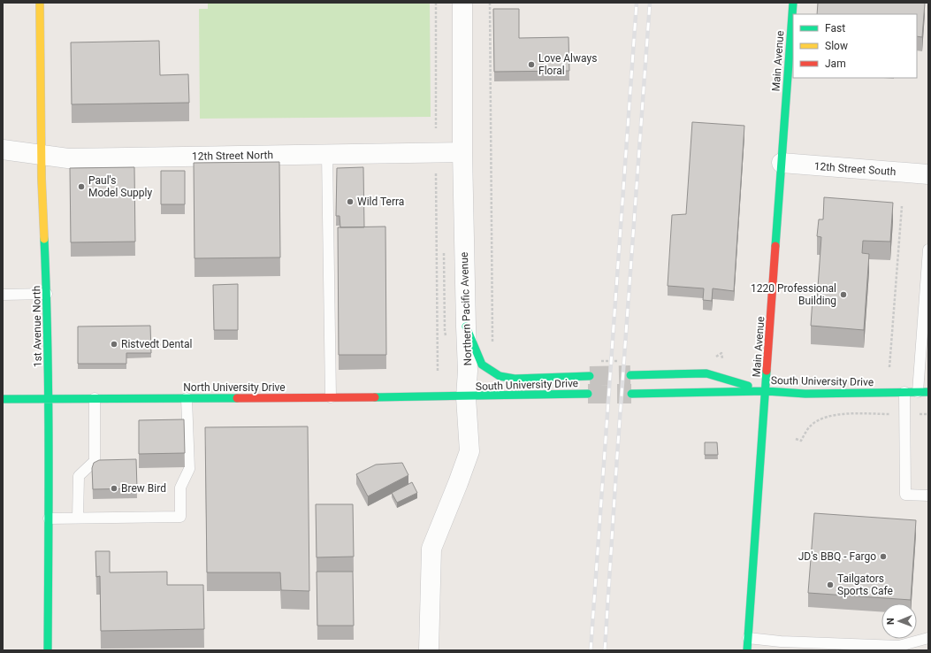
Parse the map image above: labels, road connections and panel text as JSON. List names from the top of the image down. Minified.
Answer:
{"streets":{"main road":["Main Avenue","1st Avenue North","South University Drive","North University Drive"],"street":["12th Street North","12th Street South","Northern Pacific Avenue"]},"crossings":[["Main Avenue","12th Street South"],["Main Avenue","South University Drive"],["12th Street North","Northern Pacific Avenue"],["12th Street North","1st Avenue North"],["Northern Pacific Avenue","South University Drive"],["Northern Pacific Avenue","North University Drive"],["1st Avenue North","North University Drive"],["South University Drive","North University Drive"]],"places":["Love Always Floral","Paul's Model Supply","Wild Terra","1220 Professional Building","Ristvedt Dental","Brew Bird","JD's BBQ - Fargo","Tailgators Sports Cafe"],"legend":["Fast","Slow","Jam"],"north":"left"}
